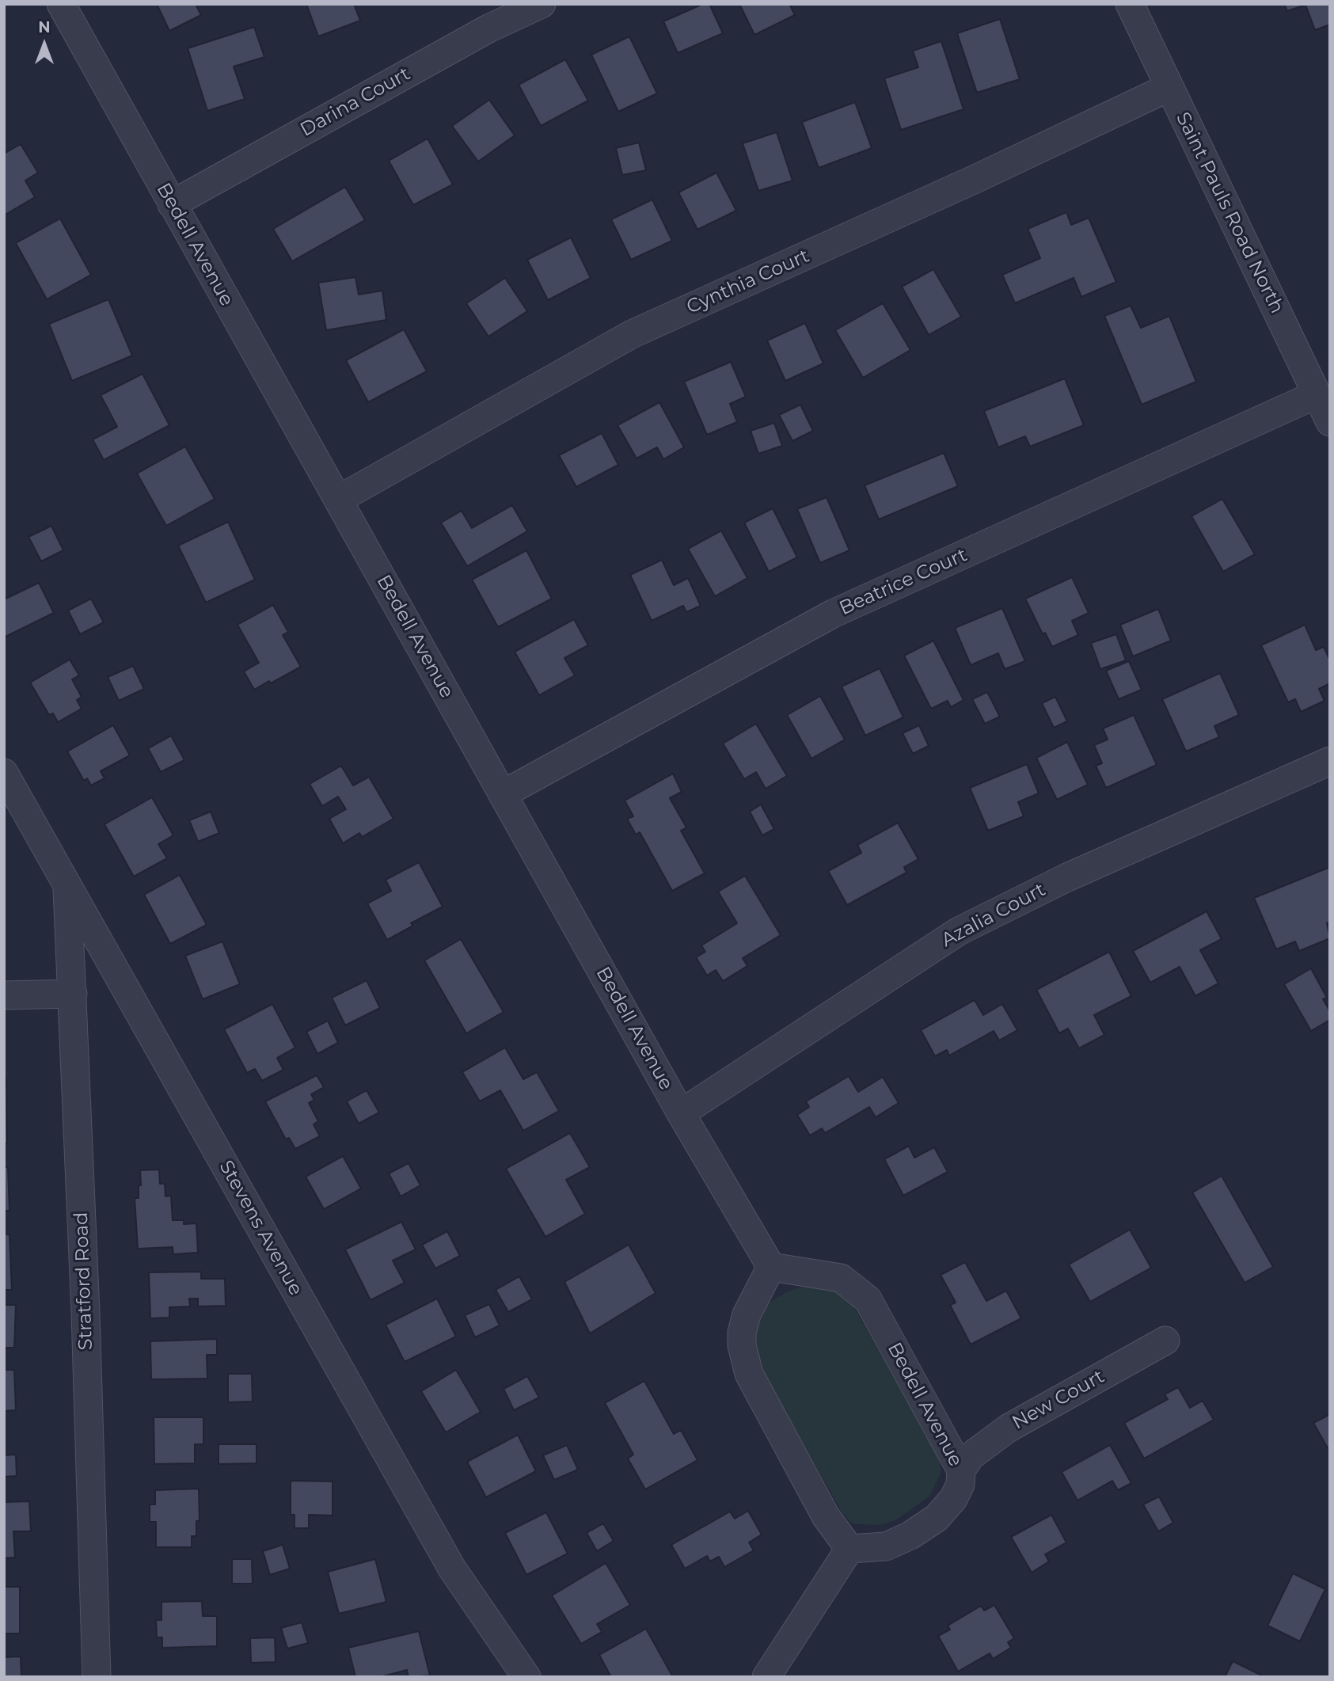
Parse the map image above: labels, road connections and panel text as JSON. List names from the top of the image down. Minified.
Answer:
{"streets":{"street":["Darina Court","Saint Pauls Road North","Bedell Avenue","Cynthia Court","Beatrice Court","Azalia Court","Stevens Avenue","Stratford Road","New Court"]},"crossings":[["Darina Court","Bedell Avenue"],["Saint Pauls Road North","Cynthia Court"],["Saint Pauls Road North","Beatrice Court"],["Bedell Avenue","Cynthia Court"],["Bedell Avenue","Beatrice Court"],["Bedell Avenue","Azalia Court"],["Bedell Avenue","New Court"],["Stevens Avenue","Stratford Road"]],"north":"top"}
